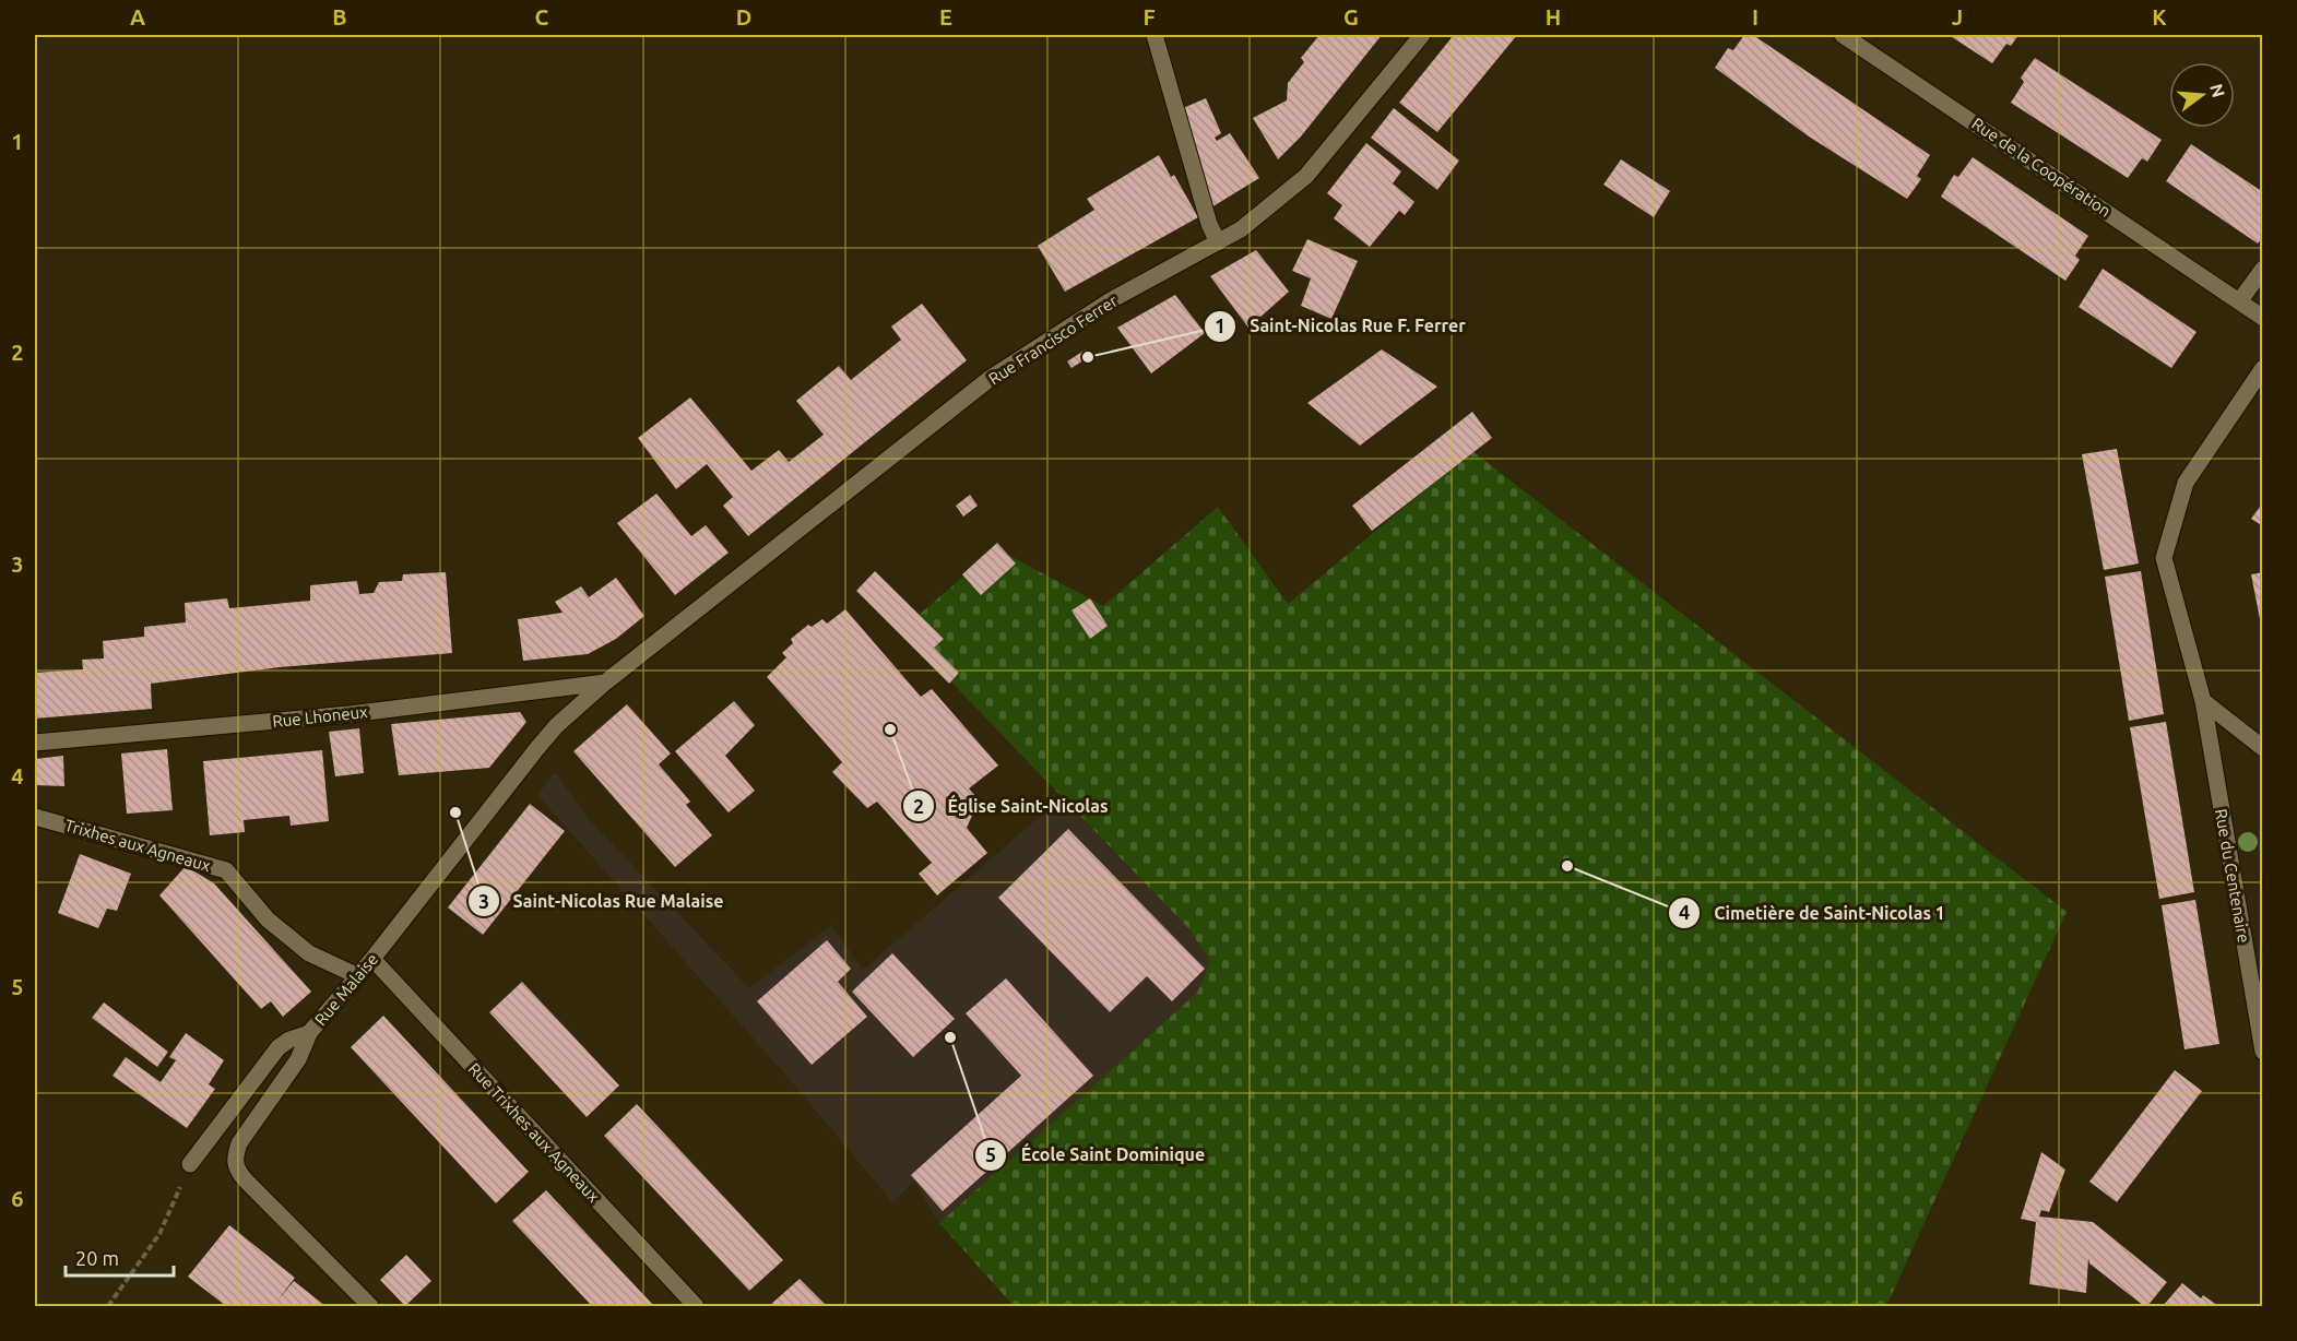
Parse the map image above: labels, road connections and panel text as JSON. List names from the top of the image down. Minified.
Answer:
{"streets":{"street":["Rue de la Coopération","Rue Francisco Ferrer","Rue Lhoneux","Trixhes aux Agneaux","Rue du Centenaire","Rue Malaise","Rue Trixhes aux Agneaux"]},"crossings":[["Rue Francisco Ferrer","Rue Lhoneux"],["Rue Francisco Ferrer","Rue Malaise"],["Rue Lhoneux","Rue Malaise"],["Trixhes aux Agneaux","Rue Malaise"],["Rue Malaise","Rue Trixhes aux Agneaux"]],"places":["Saint-Nicolas Rue F. Ferrer","Église Saint-Nicolas","Saint-Nicolas Rue Malaise","Cimetière de Saint-Nicolas 1","École Saint Dominique"],"scale_bar":"20 m","north":"right","grid":{"columns":["A","B","C","D","E","F","G","H","I","J","K"],"rows":["1","2","3","4","5","6"]}}
